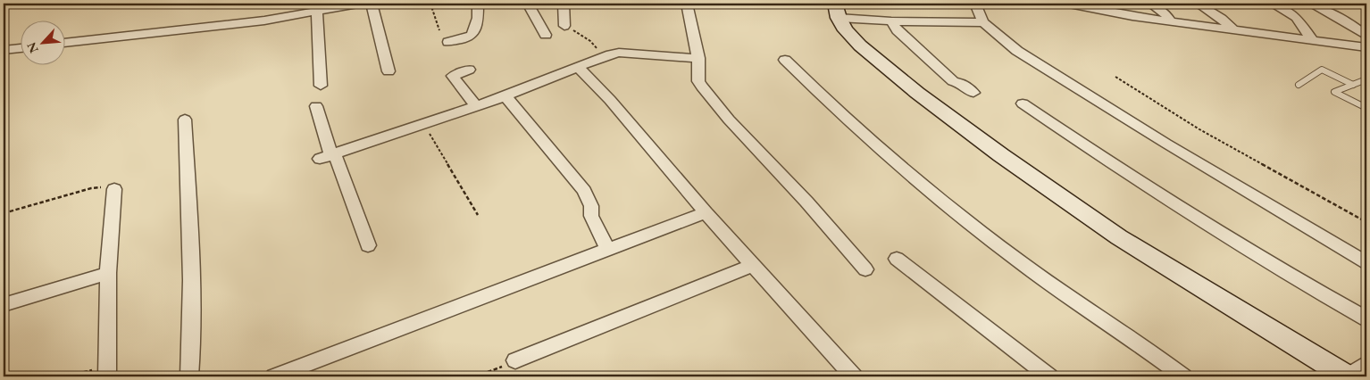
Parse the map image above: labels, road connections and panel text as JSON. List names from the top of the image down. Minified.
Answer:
{"north":"bottom left"}
